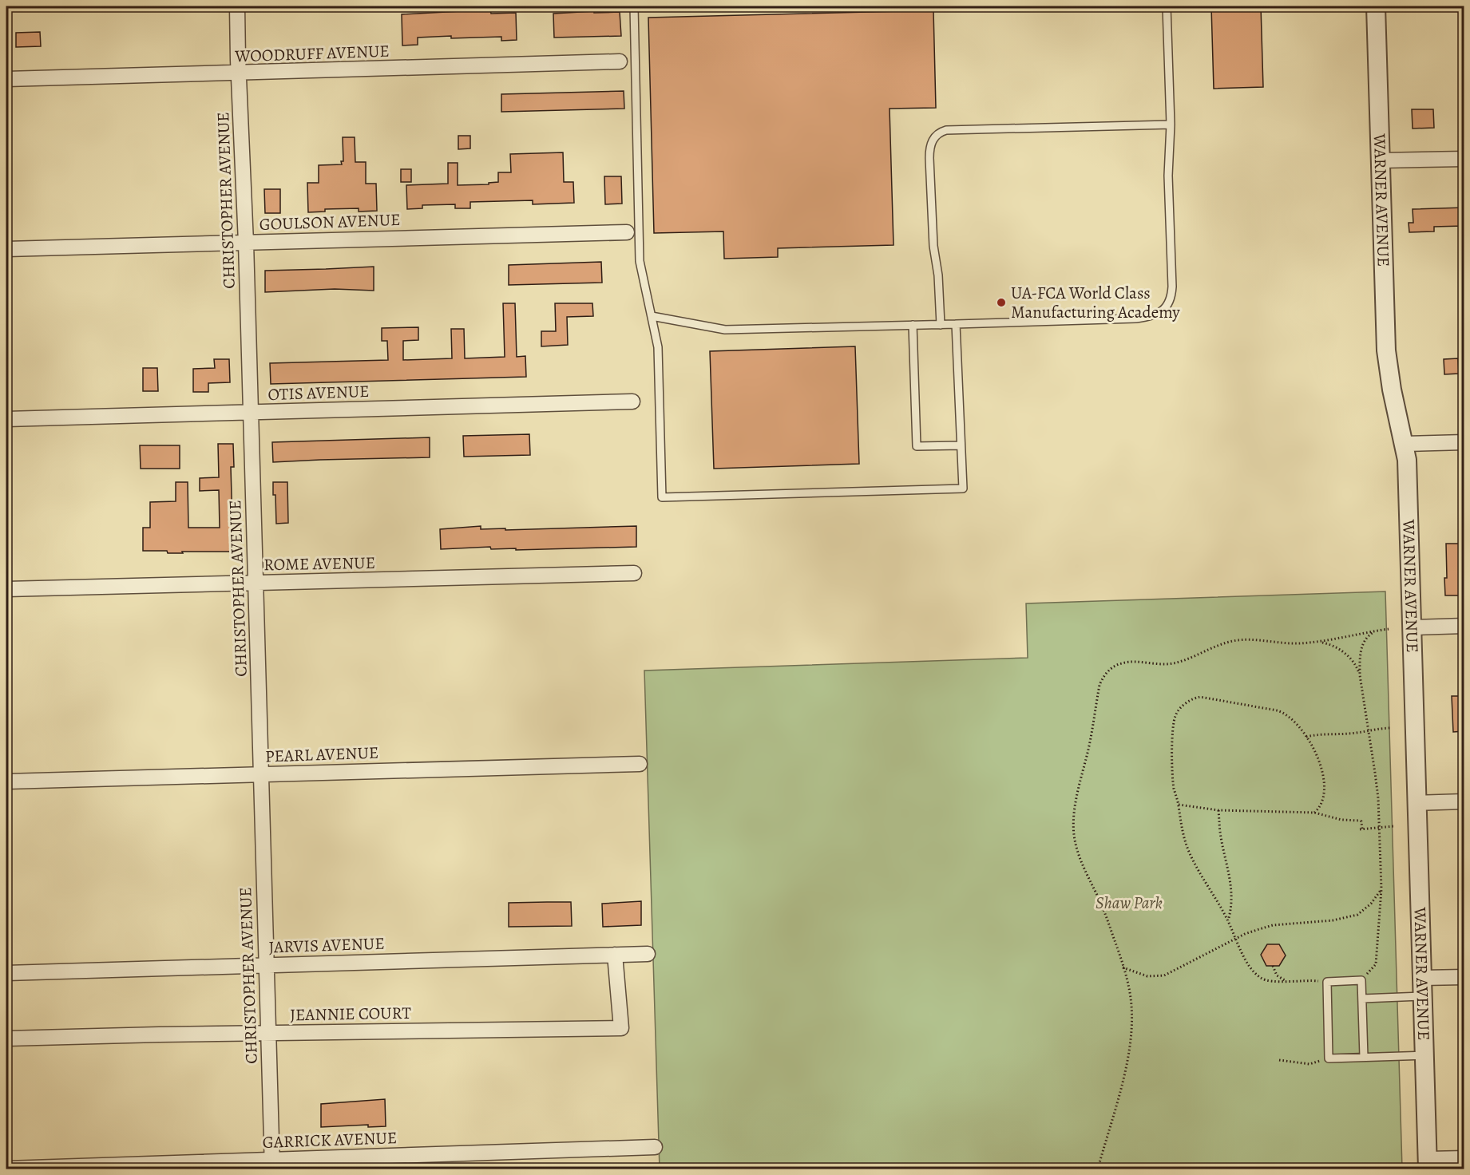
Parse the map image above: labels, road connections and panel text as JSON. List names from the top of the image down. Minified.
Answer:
{"streets":{"street":["WOODRUFF AVENUE","CHRISTOPHER AVENUE","WARNER AVENUE","GOULSON AVENUE","OTIS AVENUE","ROME AVENUE","PEARL AVENUE","JARVIS AVENUE","JEANNIE COURT","GARRICK AVENUE"]},"crossings":[["WOODRUFF AVENUE","CHRISTOPHER AVENUE"],["CHRISTOPHER AVENUE","GOULSON AVENUE"],["CHRISTOPHER AVENUE","OTIS AVENUE"],["CHRISTOPHER AVENUE","ROME AVENUE"],["CHRISTOPHER AVENUE","PEARL AVENUE"],["CHRISTOPHER AVENUE","JARVIS AVENUE"],["CHRISTOPHER AVENUE","JEANNIE COURT"],["CHRISTOPHER AVENUE","GARRICK AVENUE"],["JARVIS AVENUE","JEANNIE COURT"]],"parks":["Shaw Park"],"places":["UA-FCA World Class Manufacturing Academy"]}
